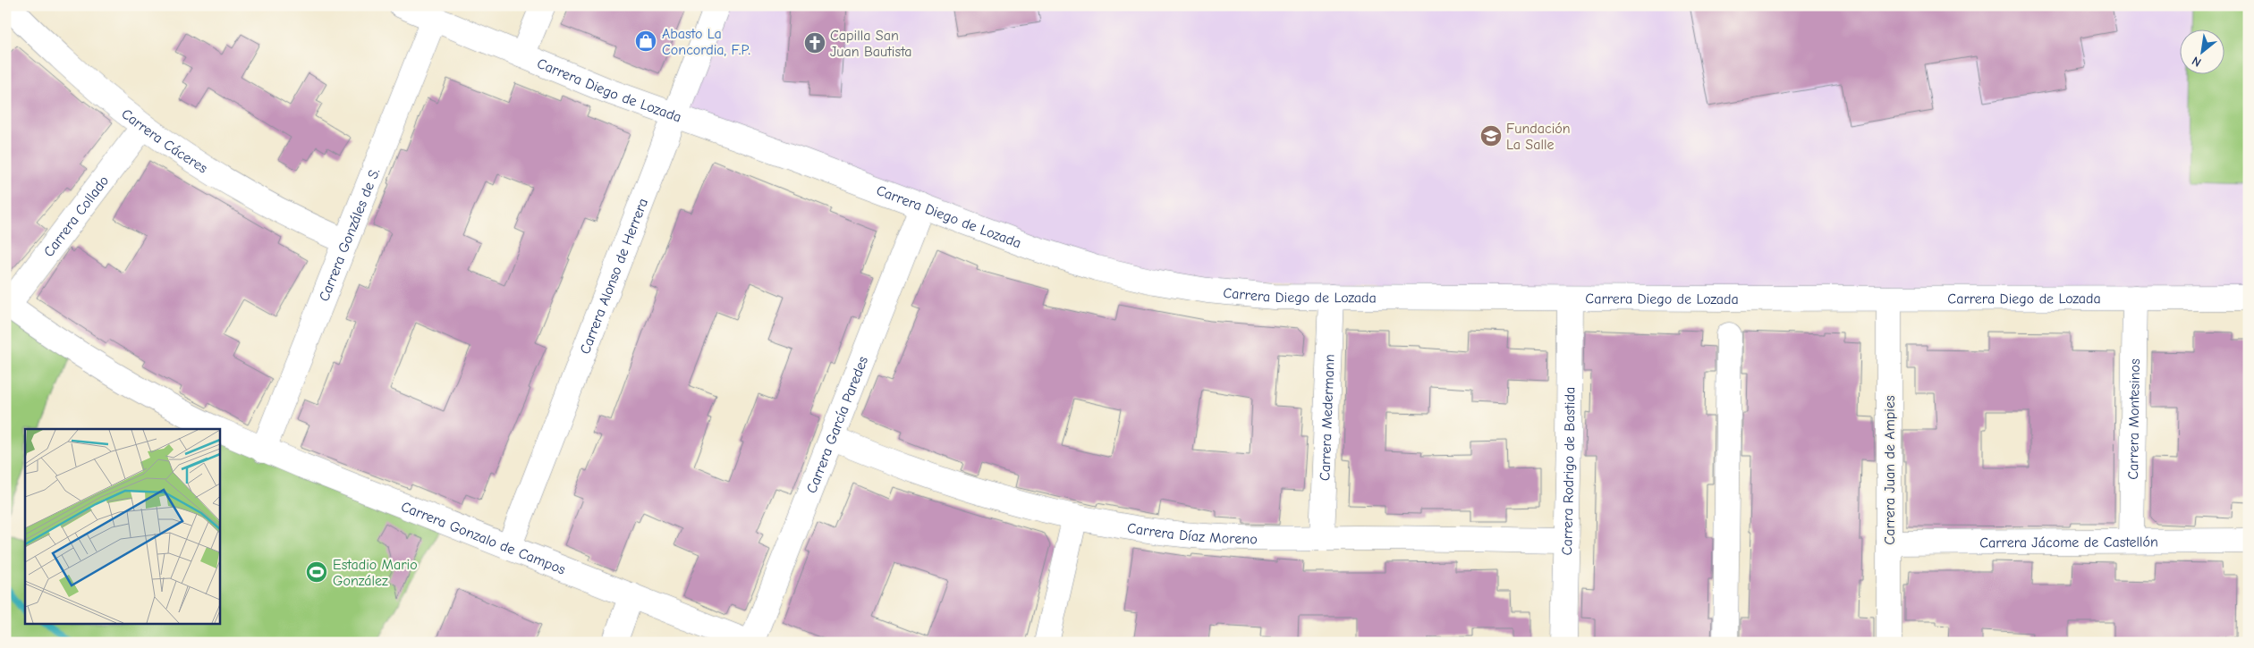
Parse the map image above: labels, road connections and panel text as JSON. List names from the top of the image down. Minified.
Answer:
{"streets":{"street":["Carrera Diego de Lozada","Carrera Cáceres","Carrera Collado","Carrera Gonzáles de S.","Carrera Alonso de Herrera","Carrera Medermann","Carrera Montesinos","Carrera García Paredes","Carrera Rodrigo de Bastida","Carrera Juan de Ampies","Carrera Díaz Moreno","Carrera Gonzalo de Campos","Carrera Jácome de Castellón"]},"crossings":[["Carrera Diego de Lozada","Carrera Gonzáles de S."],["Carrera Diego de Lozada","Carrera Alonso de Herrera"],["Carrera Diego de Lozada","Carrera Medermann"],["Carrera Diego de Lozada","Carrera Montesinos"],["Carrera Diego de Lozada","Carrera García Paredes"],["Carrera Diego de Lozada","Carrera Rodrigo de Bastida"],["Carrera Diego de Lozada","Carrera Juan de Ampies"],["Carrera Cáceres","Carrera Collado"],["Carrera Cáceres","Carrera Gonzáles de S."],["Carrera Collado","Carrera Gonzalo de Campos"],["Carrera Gonzáles de S.","Carrera Gonzalo de Campos"],["Carrera Alonso de Herrera","Carrera Gonzalo de Campos"],["Carrera Medermann","Carrera Díaz Moreno"],["Carrera Montesinos","Carrera Jácome de Castellón"],["Carrera García Paredes","Carrera Díaz Moreno"],["Carrera García Paredes","Carrera Gonzalo de Campos"],["Carrera Rodrigo de Bastida","Carrera Díaz Moreno"],["Carrera Juan de Ampies","Carrera Jácome de Castellón"]],"places":{"shop":["Abasto La Concordia, F.P."],"church":["Capilla San Juan Bautista"],"school or university":["Fundación La Salle"],"sports":["Estadio Mario González"]},"north":"bottom left"}
